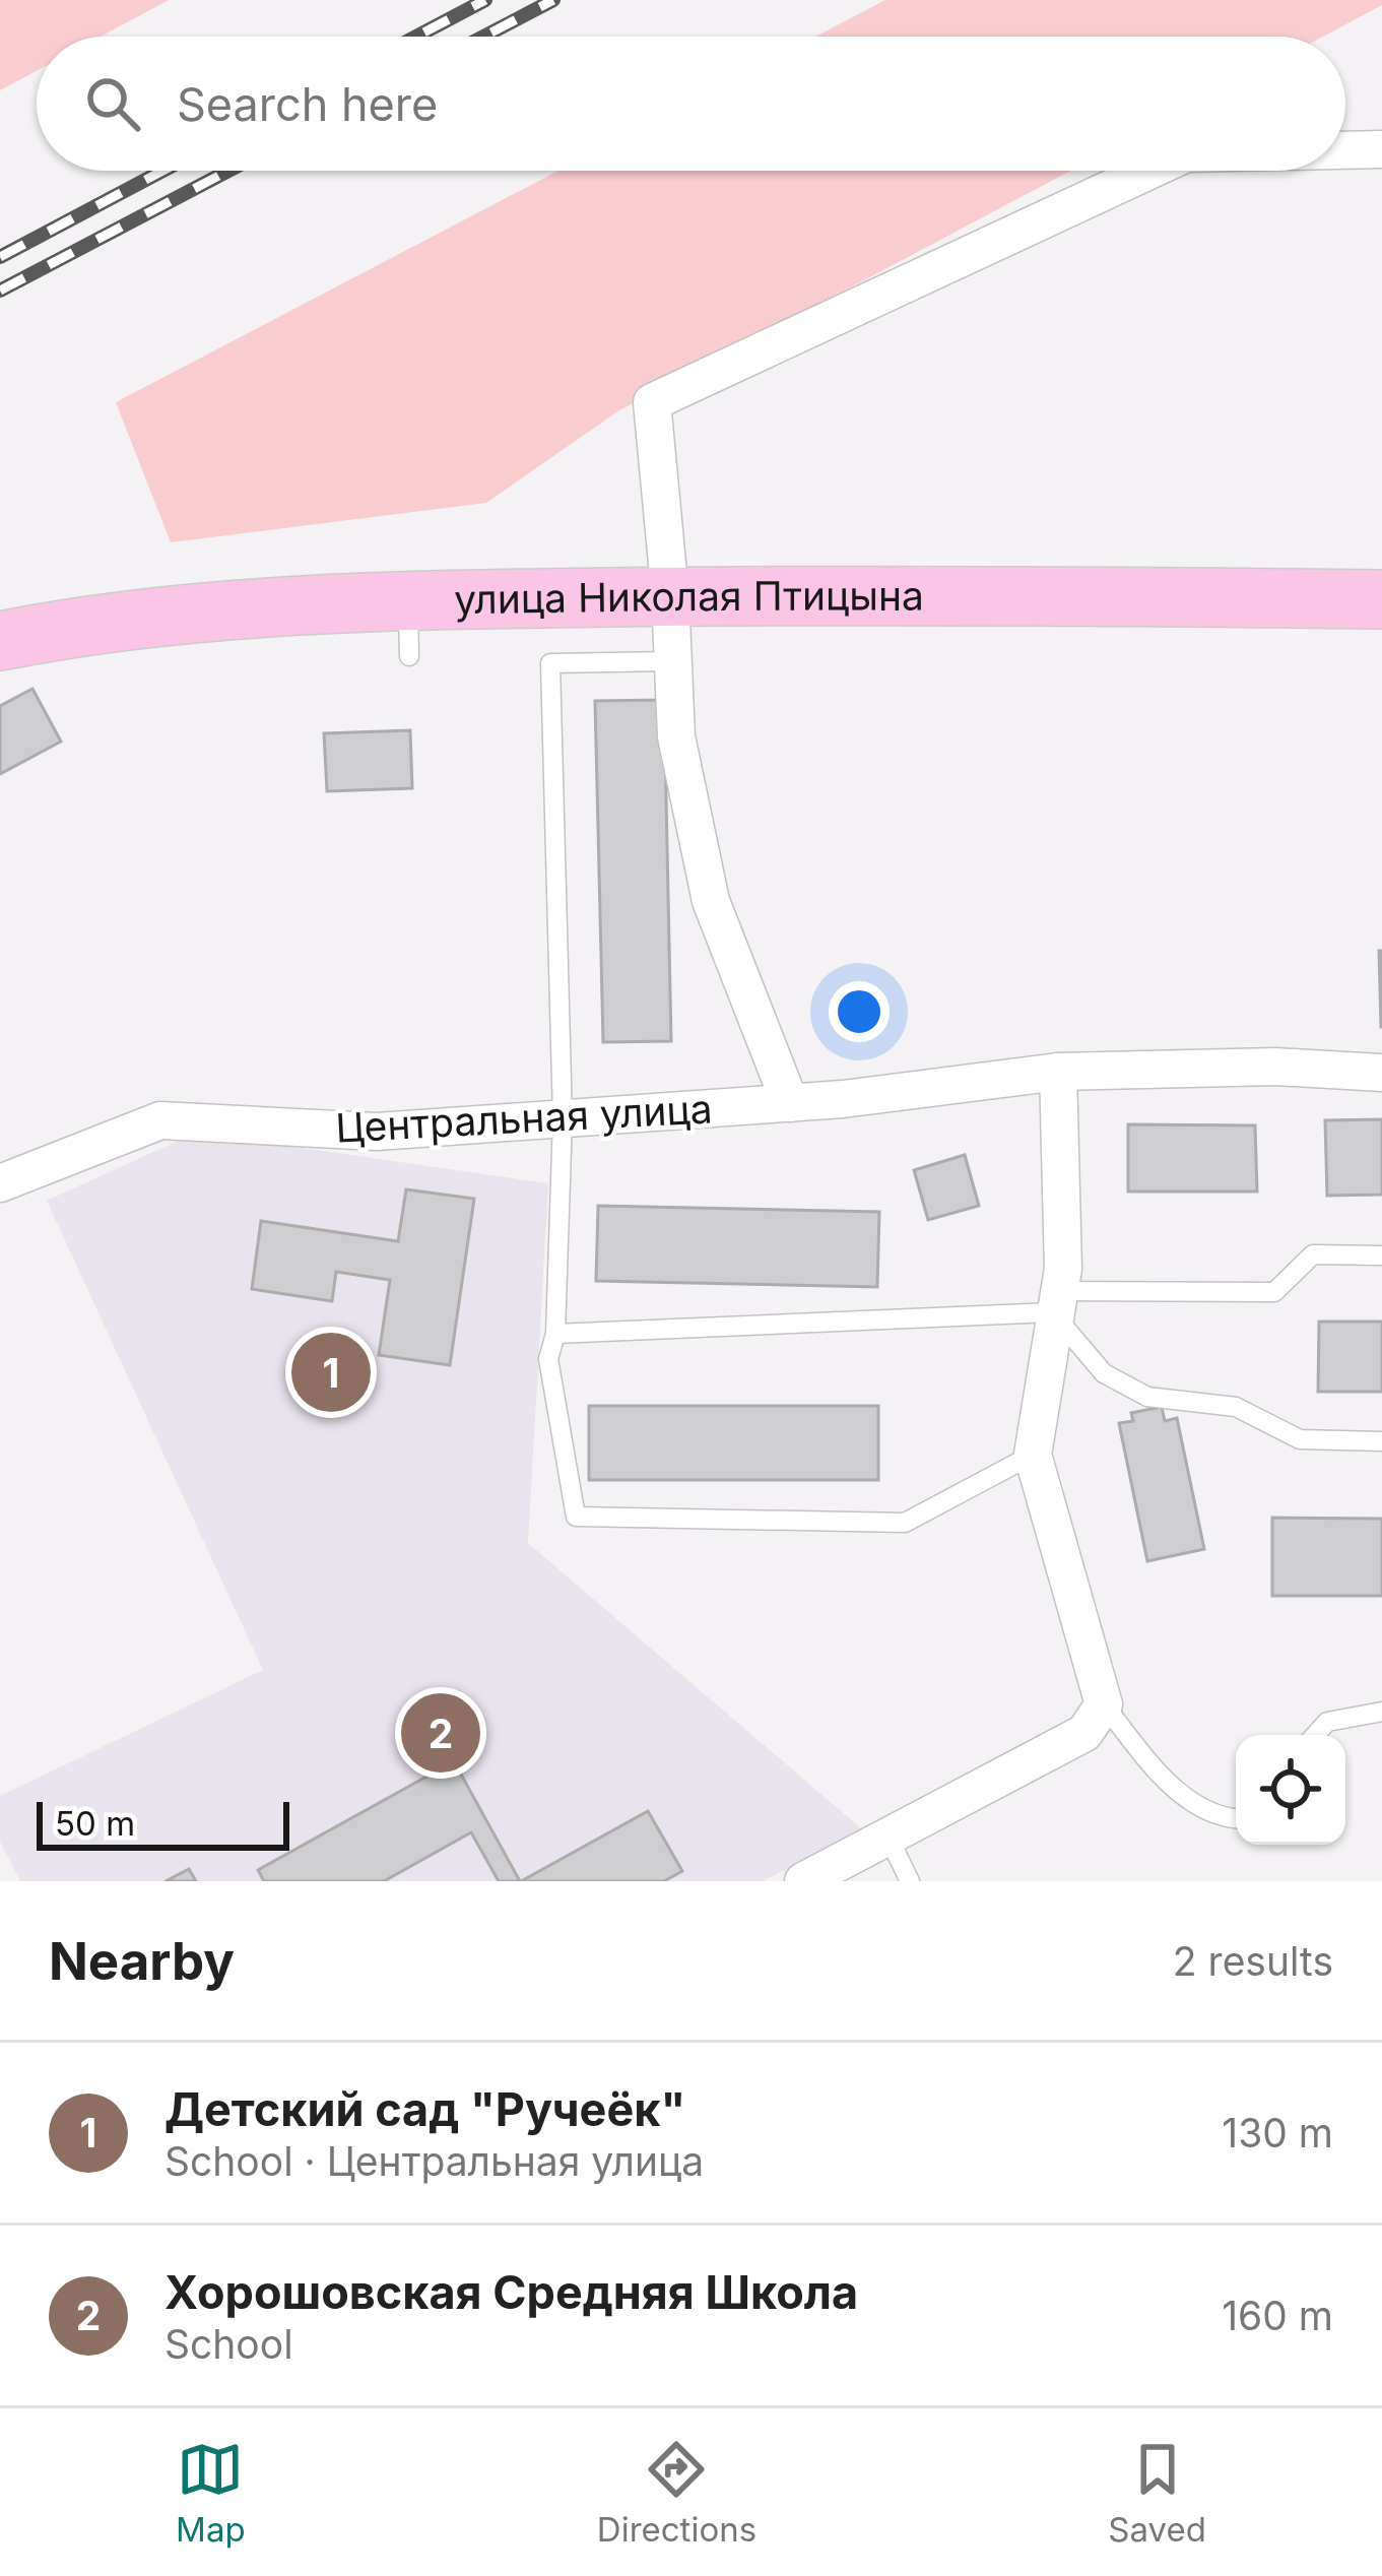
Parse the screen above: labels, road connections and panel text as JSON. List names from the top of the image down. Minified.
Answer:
{"streets":{"main road":["улица Николая Птицына"],"street":["Центральная улица"]},"scale_bar":"50 m","page":{"search":"Search here","pins":["1","2"],"scale":"50 m","heading":["Nearby","2 results"],"list":[{"mark":"1","name":"Детский сад \"Ручеёк\"","note":"School · Центральная улица","value":"130 m"},{"mark":"2","name":"Хорошовская Средняя Школа","note":"School","value":"160 m"}],"nav":["Map","Directions","Saved"]}}
